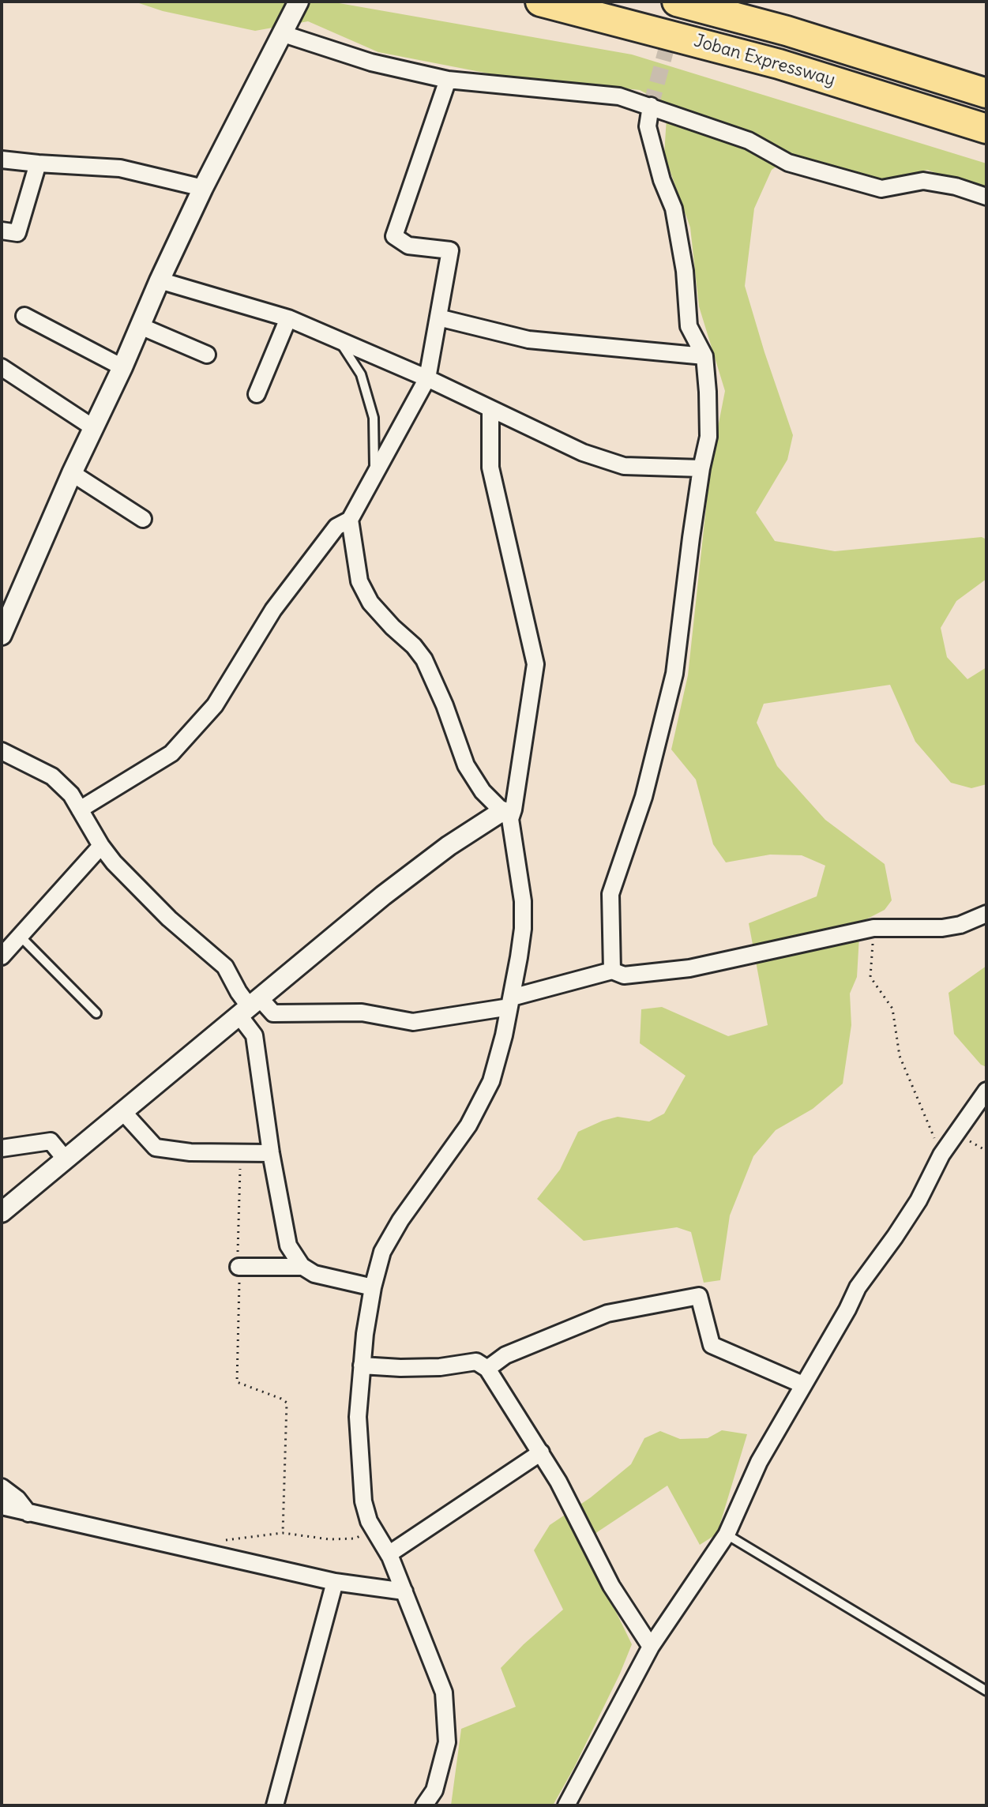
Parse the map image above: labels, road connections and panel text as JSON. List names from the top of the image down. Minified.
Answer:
{"streets":{"highway":["Joban Expressway"]}}
